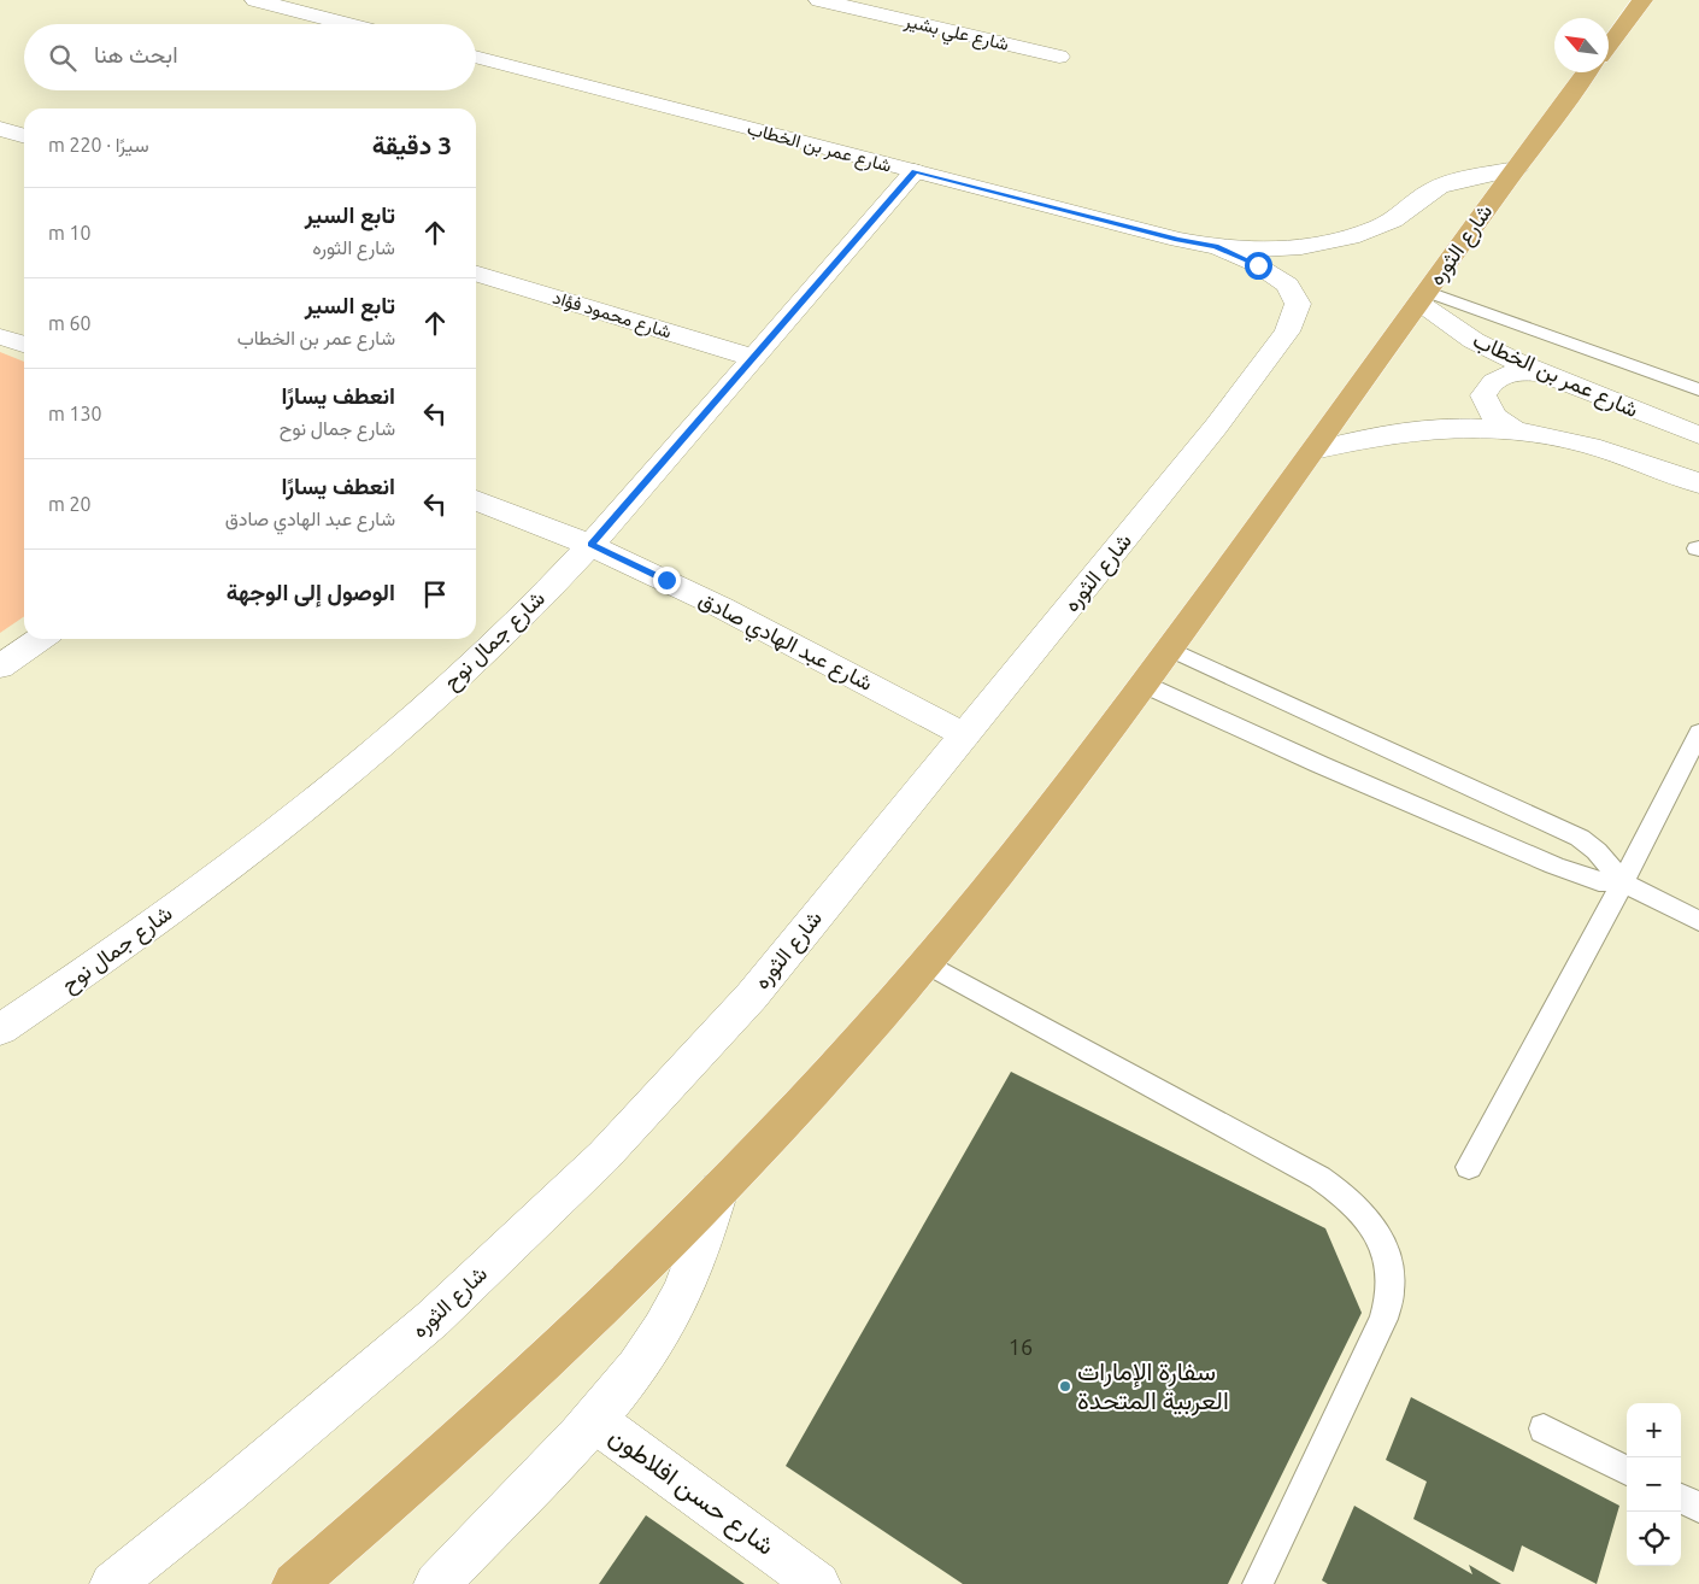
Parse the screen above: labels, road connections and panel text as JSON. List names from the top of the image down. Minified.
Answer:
{"streets":{"highway":["شارع الثوره"],"street":["شارع علي بشير","شارع عمر بن الخطاب","شارع محمود فؤاد","شارع جمال نوح","شارع عبد الهادي صادق","شارع حسن افلاطون"]},"crossings":[["شارع عمر بن الخطاب","شارع الثوره"],["شارع عمر بن الخطاب","شارع جمال نوح"],["شارع الثوره","شارع عبد الهادي صادق"],["شارع الثوره","شارع حسن افلاطون"],["شارع محمود فؤاد","شارع جمال نوح"],["شارع جمال نوح","شارع عبد الهادي صادق"]],"places":["سفارة الإمارات العربية المتحدة"],"house_numbers":["16"],"north":"top left","page":{"search":"ابحث هنا","heading":["3 دقيقة","سيرًا · 220 m"],"list":[["تابع السير","شارع الثوره","10 m"],["تابع السير","شارع عمر بن الخطاب","60 m"],["انعطف يسارًا","شارع جمال نوح","130 m"],["انعطف يسارًا","شارع عبد الهادي صادق","20 m"],"الوصول إلى الوجهة"],"map_buttons":["+","−"]}}
